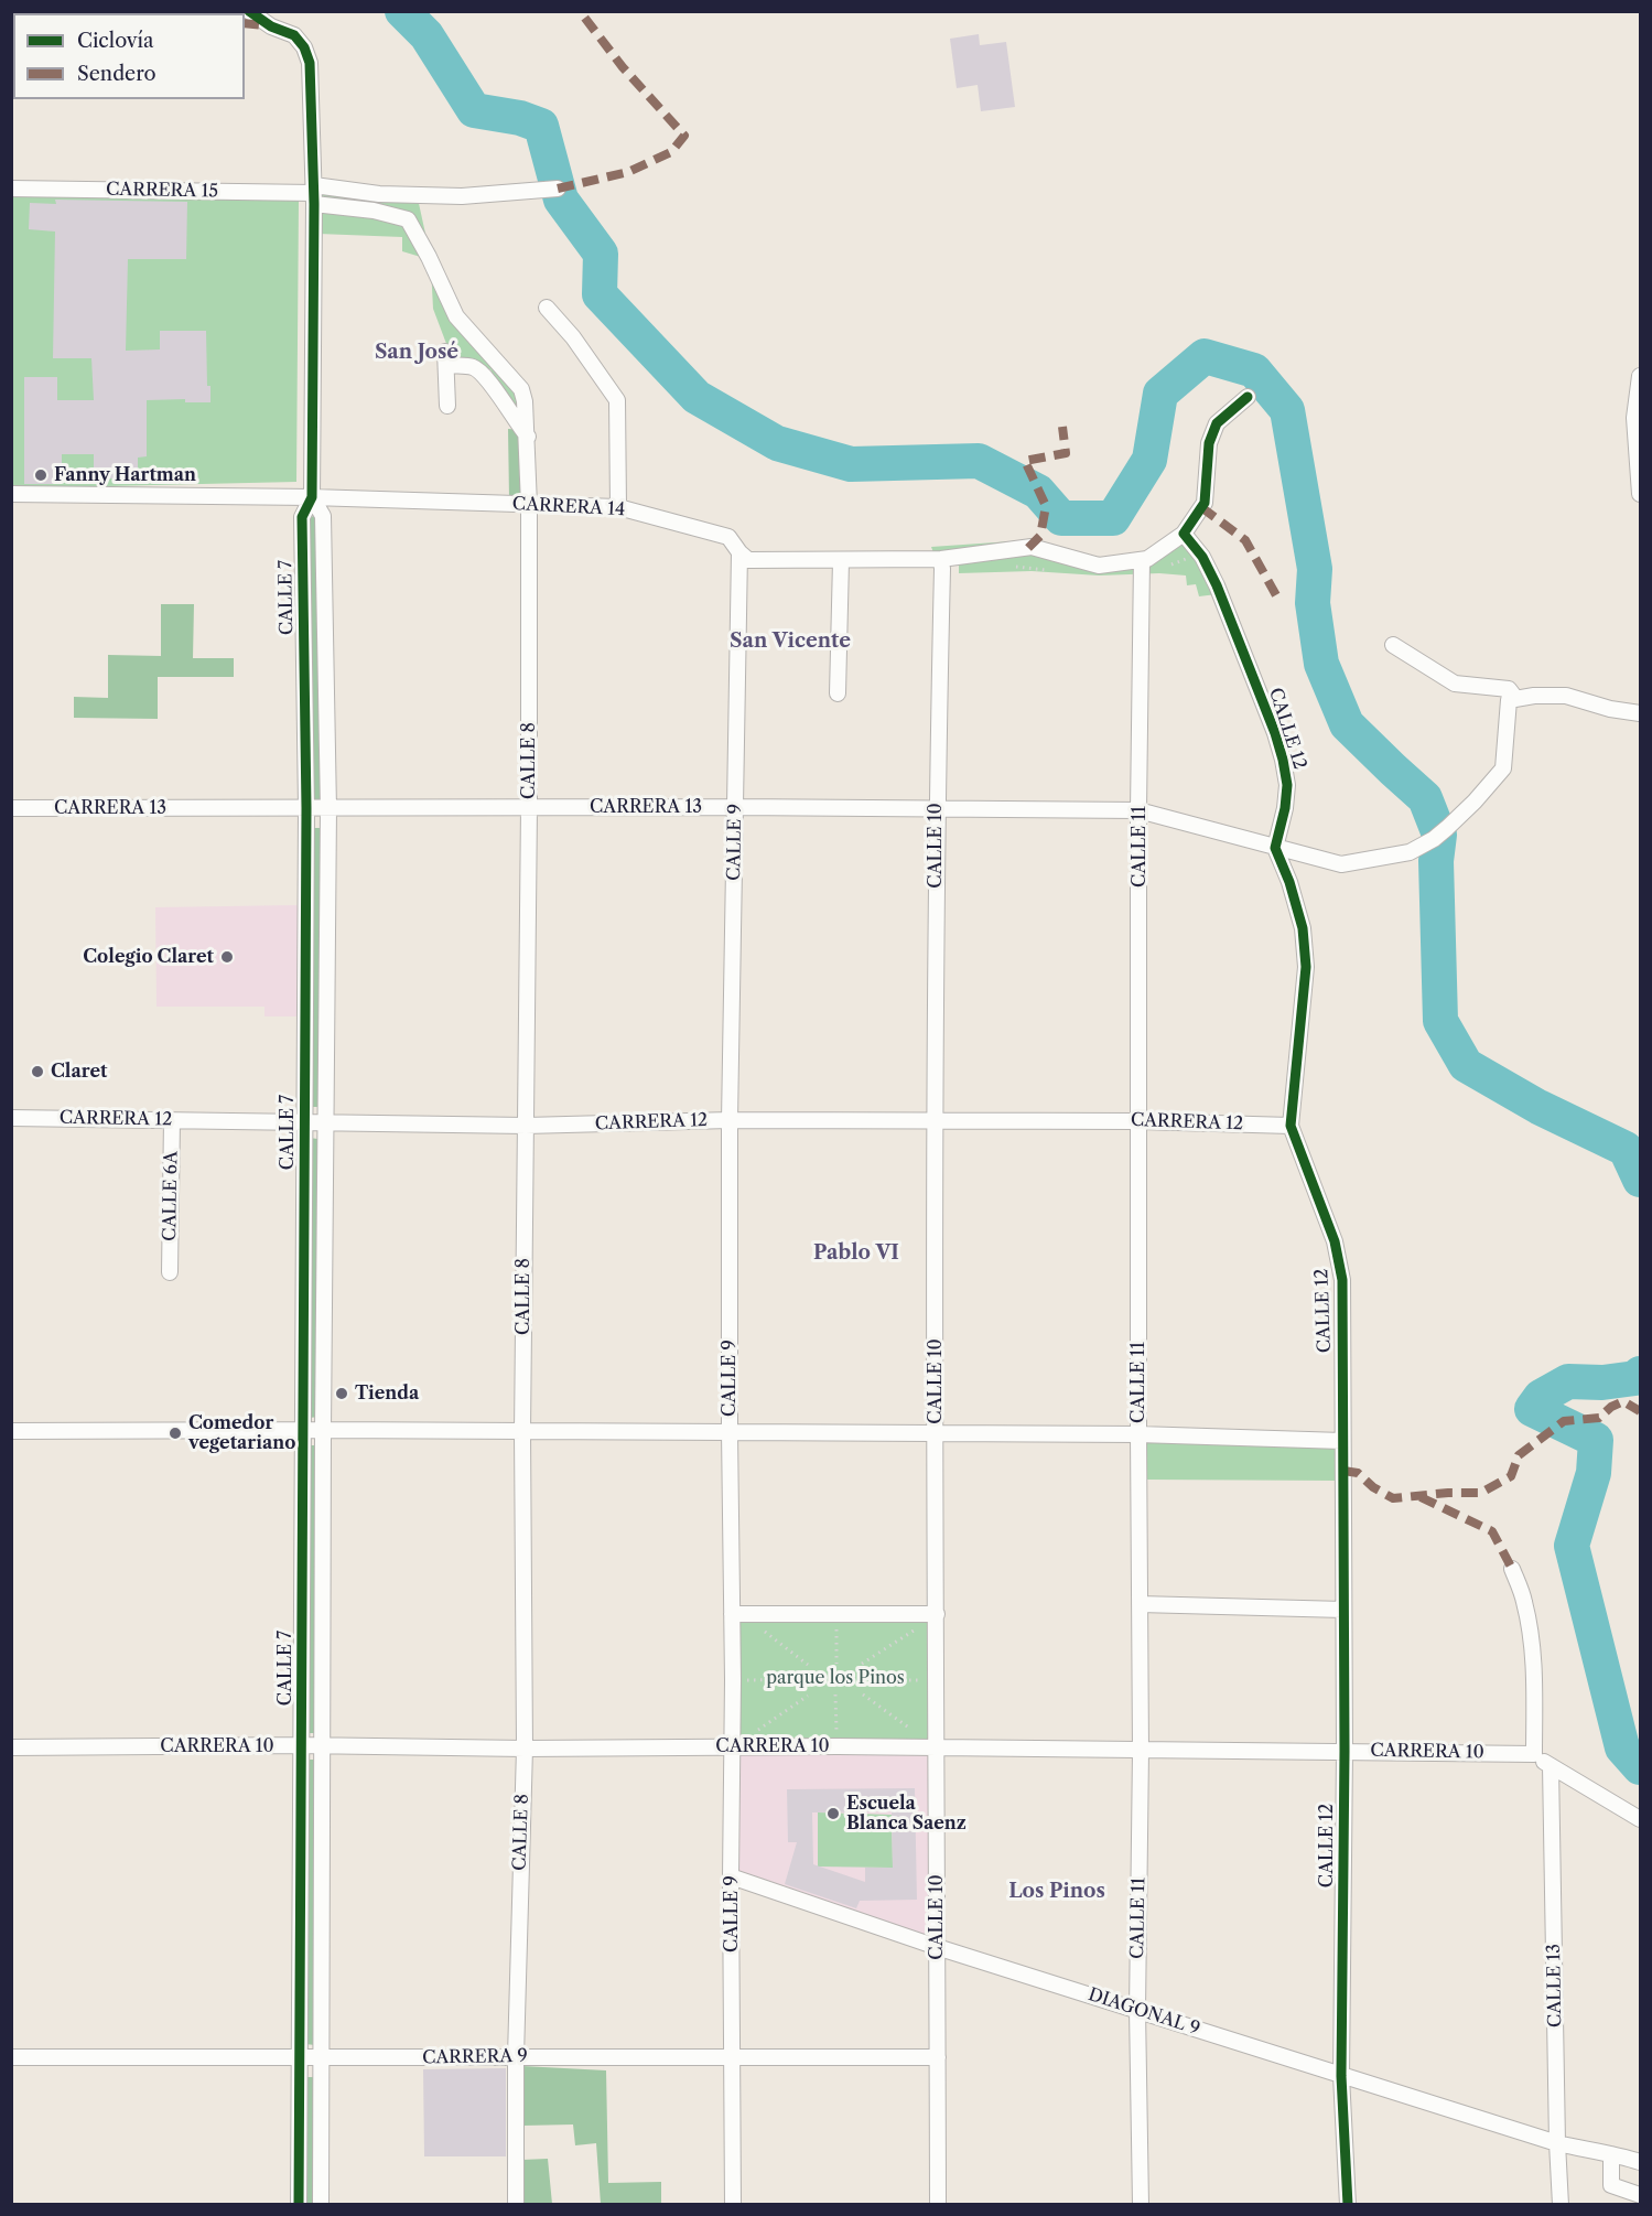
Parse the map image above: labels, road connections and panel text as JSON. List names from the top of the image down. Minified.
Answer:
{"streets":{"street":["CARRERA 15","CARRERA 14","CALLE 7","CALLE 12","CALLE 8","CARRERA 13","CALLE 9","CALLE 10","CALLE 11","CARRERA 12","CALLE 6A","CARRERA 10","CALLE 13","DIAGONAL 9","CARRERA 9"]},"crossings":[["CARRERA 15","CALLE 7"],["CARRERA 15","CALLE 8"],["CARRERA 14","CALLE 7"],["CARRERA 14","CALLE 8"],["CARRERA 14","CALLE 9"],["CARRERA 14","CALLE 10"],["CARRERA 14","CALLE 11"],["CALLE 7","CARRERA 13"],["CALLE 7","CARRERA 12"],["CALLE 7","CARRERA 10"],["CALLE 7","CARRERA 9"],["CALLE 12","CARRERA 13"],["CALLE 12","CARRERA 12"],["CALLE 12","CARRERA 10"],["CALLE 12","DIAGONAL 9"],["CALLE 8","CARRERA 13"],["CALLE 8","CARRERA 12"],["CALLE 8","CARRERA 10"],["CALLE 8","CARRERA 9"],["CARRERA 13","CALLE 9"],["CARRERA 13","CALLE 10"],["CARRERA 13","CALLE 11"],["CALLE 9","CARRERA 12"],["CALLE 9","CARRERA 10"],["CALLE 9","DIAGONAL 9"],["CALLE 9","CARRERA 9"],["CALLE 10","CARRERA 12"],["CALLE 10","CARRERA 10"],["CALLE 10","DIAGONAL 9"],["CALLE 10","CARRERA 9"],["CALLE 11","CARRERA 12"],["CALLE 11","CARRERA 10"],["CALLE 11","DIAGONAL 9"],["CARRERA 12","CALLE 6A"],["CALLE 13","DIAGONAL 9"]],"districts":["San José","San Vicente","Pablo VI","Los Pinos"],"parks":["parque los Pinos"],"places":["Fanny Hartman","Colegio Claret","Claret","Tienda","Comedor vegetariano","Escuela Blanca Saenz"],"legend":["Ciclovía","Sendero"]}
